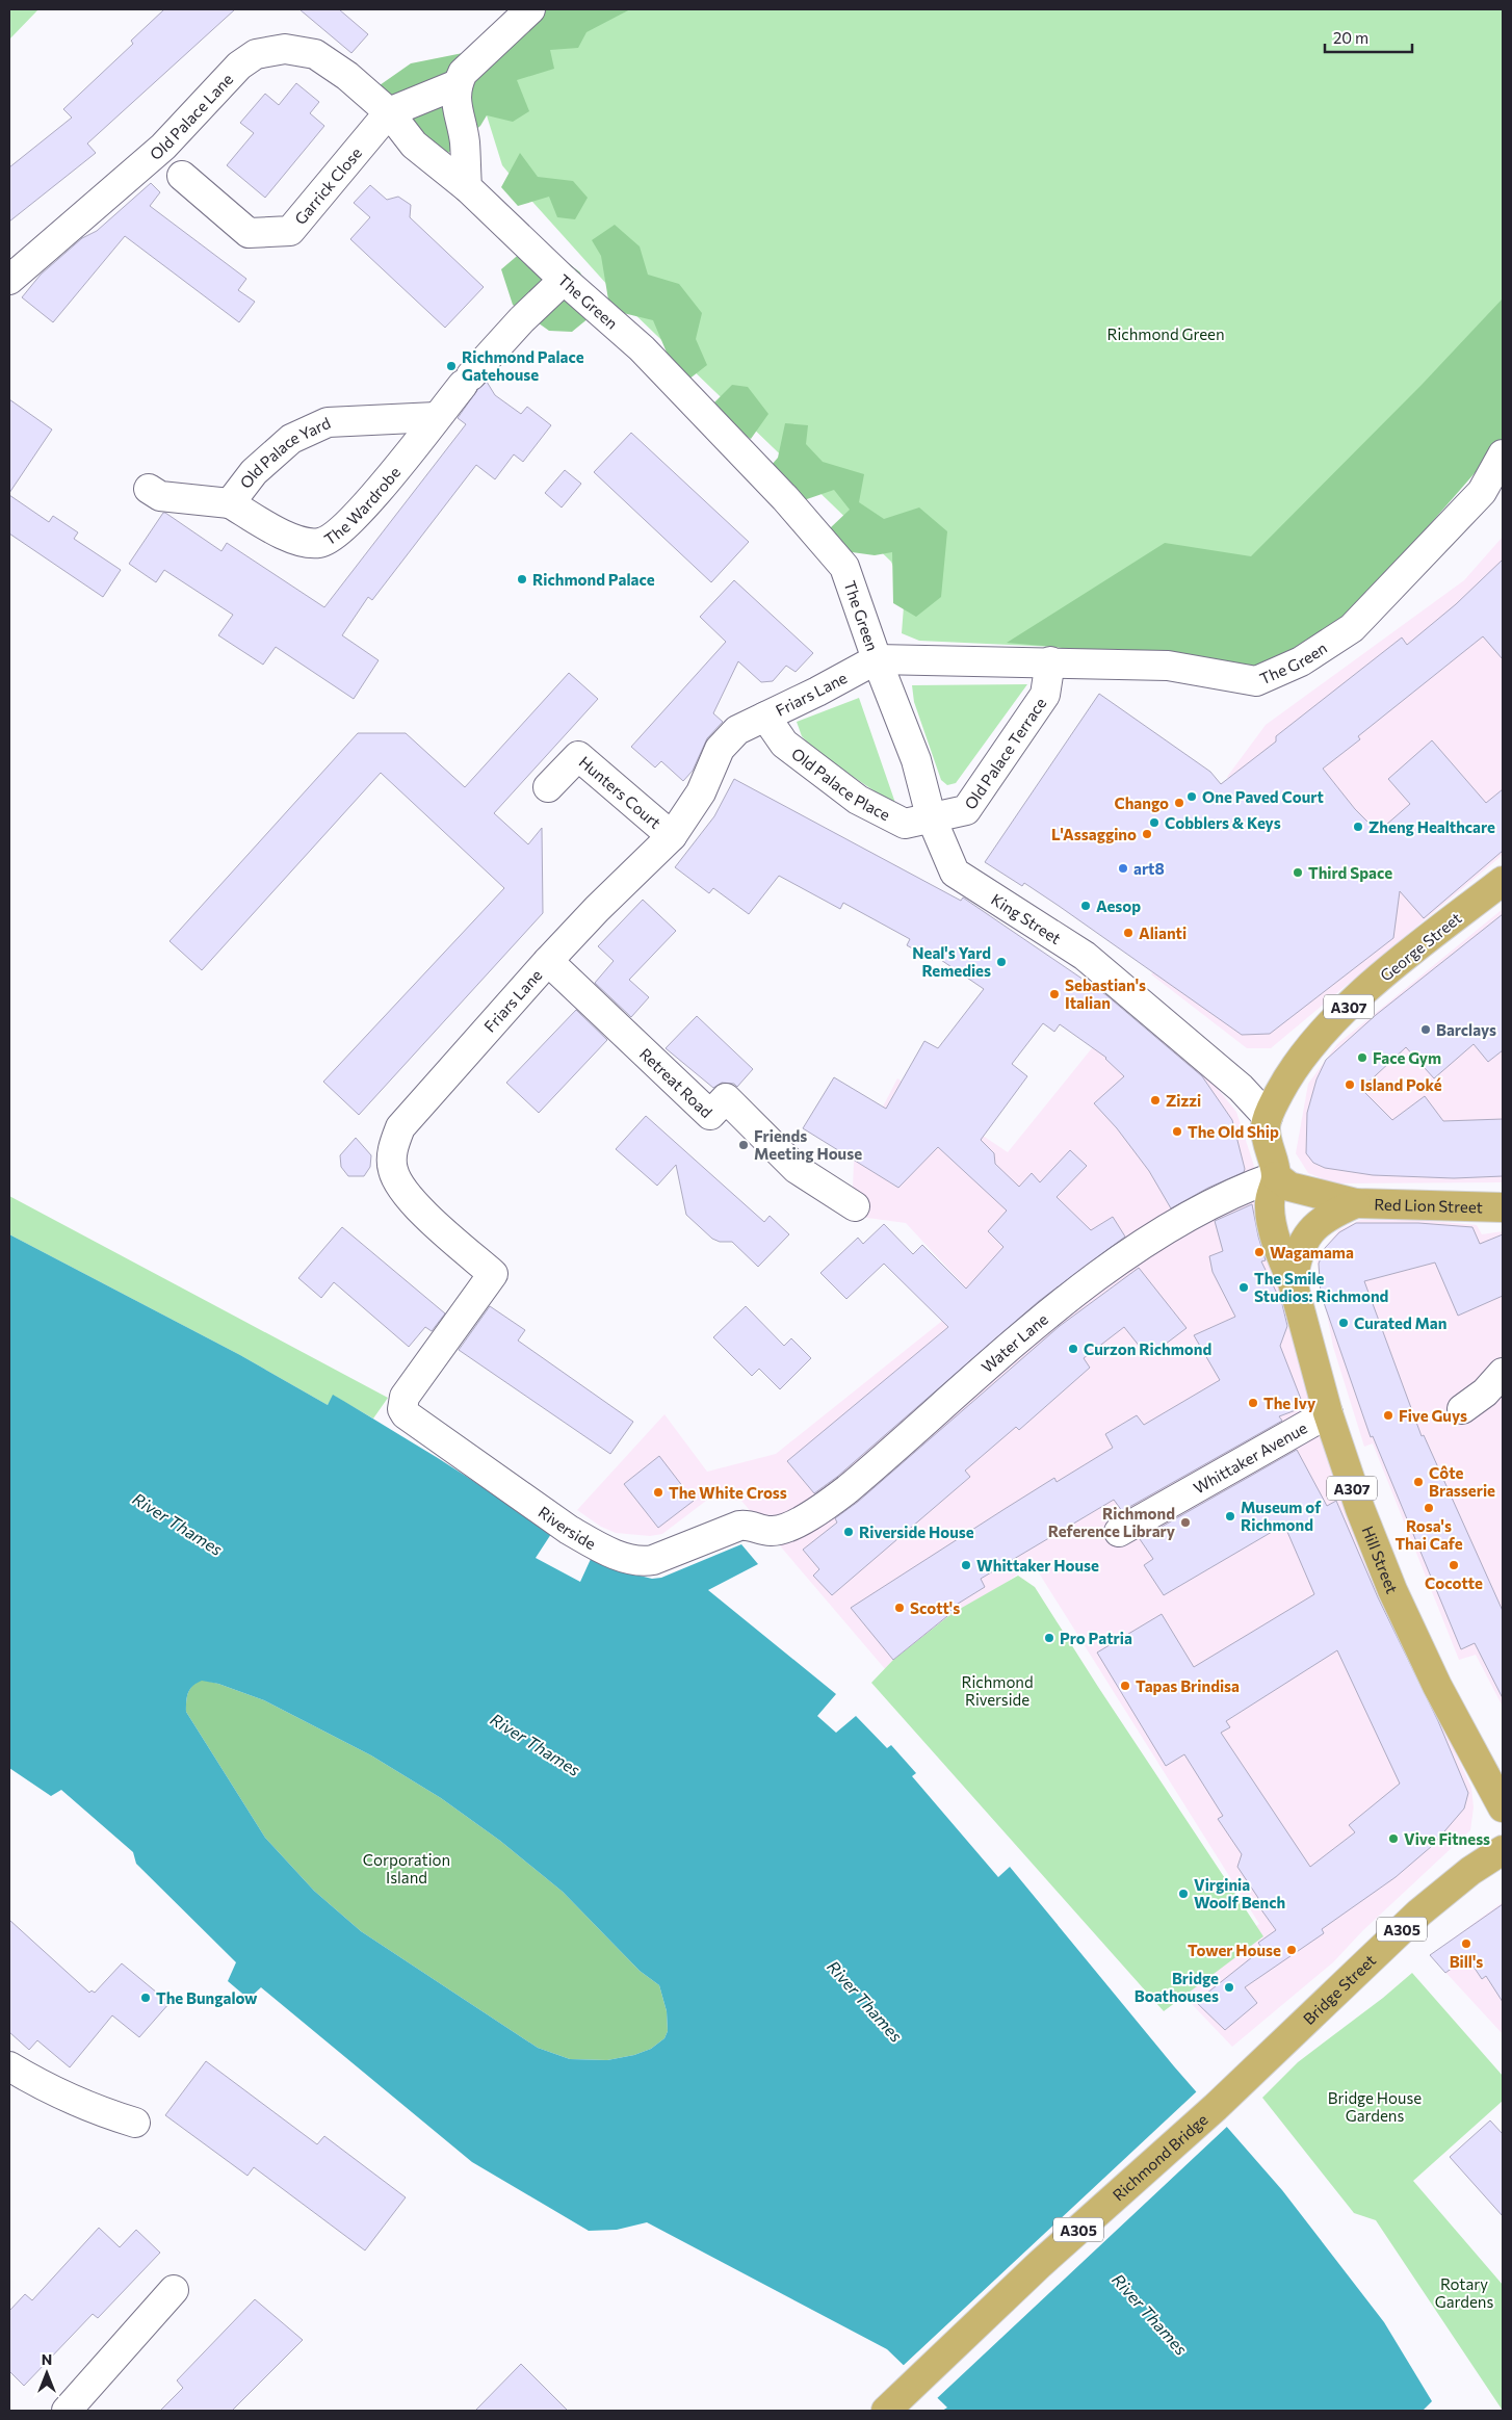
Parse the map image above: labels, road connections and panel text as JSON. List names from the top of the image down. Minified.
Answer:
{"streets":{"main road":["George Street","A307","Red Lion Street","Hill Street","A305","Bridge Street","Richmond Bridge"],"street":["Old Palace Lane","Garrick Close","The Green","Old Palace Yard","The Wardrobe","Friars Lane","Old Palace Terrace","Old Palace Place","Hunters Court","King Street","Retreat Road","Water Lane","Whittaker Avenue","Riverside"]},"crossings":[["Old Palace Lane","Garrick Close"],["Old Palace Lane","The Green"],["The Green","The Wardrobe"],["The Green","Friars Lane"],["The Green","Old Palace Terrace"],["The Green","King Street"],["Old Palace Yard","The Wardrobe"],["Friars Lane","Old Palace Place"],["Friars Lane","Hunters Court"],["Friars Lane","King Street"],["Friars Lane","Retreat Road"],["Friars Lane","Riverside"],["Old Palace Terrace","Old Palace Place"],["Old Palace Terrace","King Street"],["Old Palace Place","King Street"],["King Street","George Street"],["George Street","Red Lion Street"],["George Street","Water Lane"],["George Street","Hill Street"],["Red Lion Street","Water Lane"],["Red Lion Street","Hill Street"],["Water Lane","Riverside"],["Water Lane","Hill Street"],["Whittaker Avenue","Hill Street"],["Bridge Street","Richmond Bridge"]],"water":["River Thames"],"parks":["Richmond Green","Richmond Riverside","Corporation Island","Bridge House Gardens","Rotary Gardens"],"places":["Richmond Palace Gatehouse","Richmond Palace","One Paved Court","Chango","Cobblers & Keys","Zheng Healthcare","L'Assaggino","art8","Third Space","Aesop","Alianti","Neal's Yard Remedies","Sebastian's Italian","Barclays","Face Gym","Island Poké","Zizzi","The Old Ship","Friends Meeting House","Wagamama","The Smile Studios: Richmond","Curated Man","Curzon Richmond","The Ivy","Five Guys","Côte Brasserie","The White Cross","Rosa's Thai Cafe","Museum of Richmond","Richmond Reference Library","Riverside House","Whittaker House","Cocotte","Scott's","Pro Patria","Tapas Brindisa","Vive Fitness","Virginia Woolf Bench","Bill's","Tower House","Bridge Boathouses","The Bungalow"],"scale_bar":"20 m","north":"top"}
